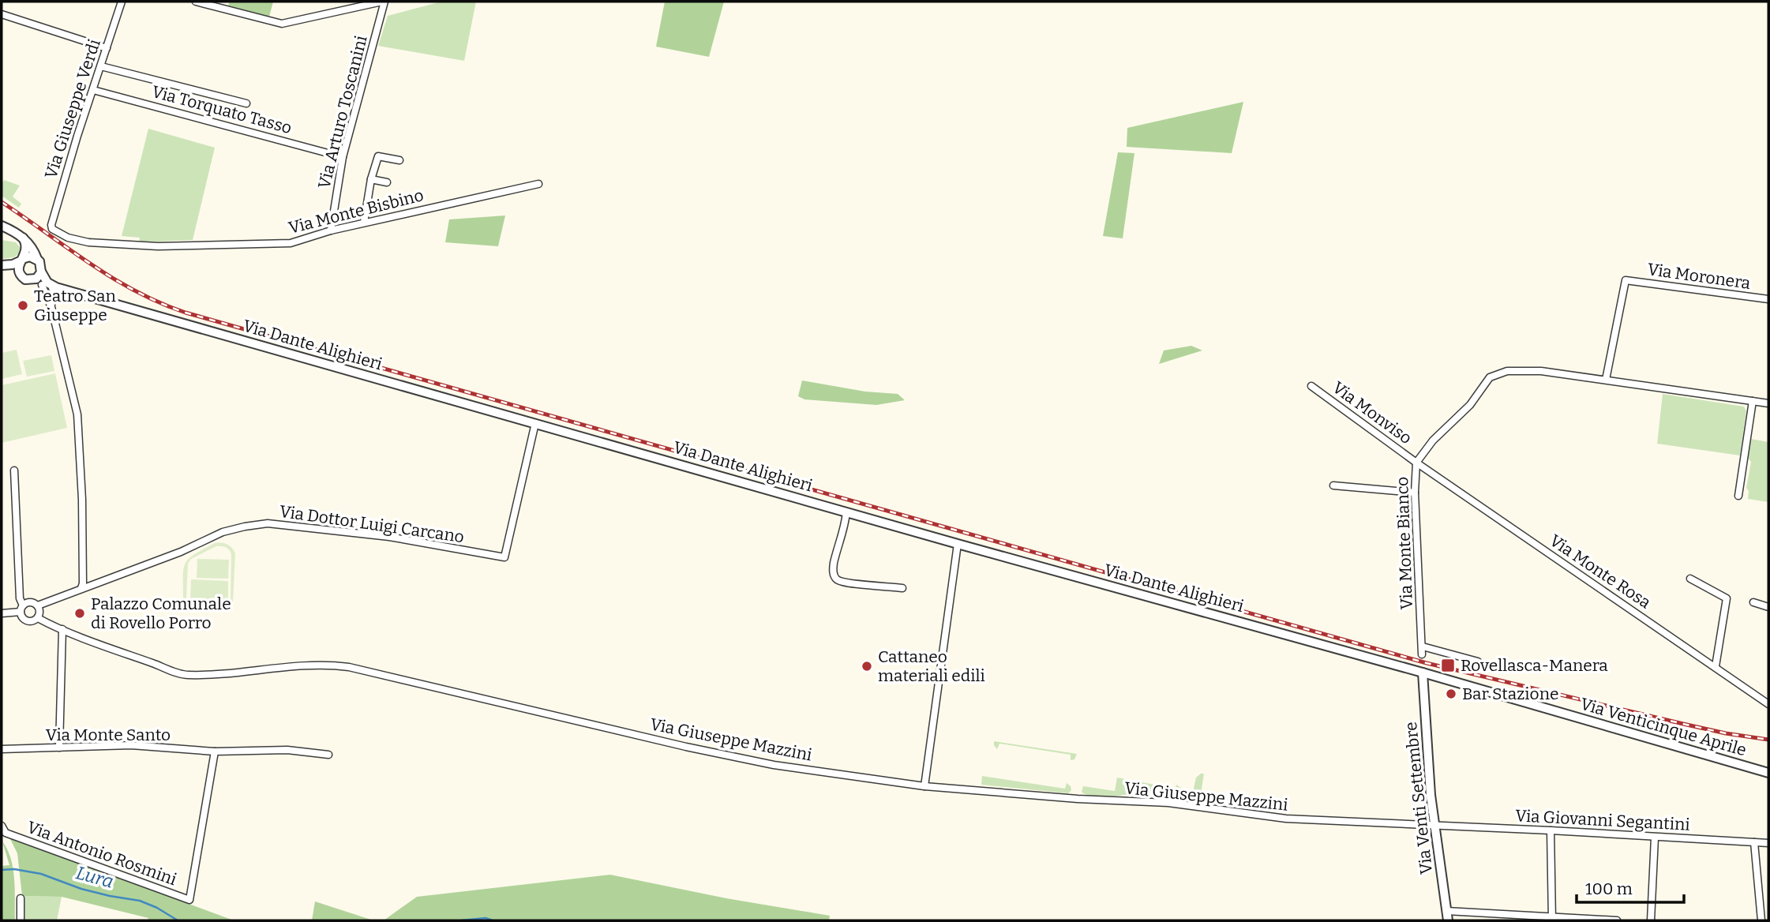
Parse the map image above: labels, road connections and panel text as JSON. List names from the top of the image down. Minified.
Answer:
{"streets":{"street":["Via Giuseppe Verdi","Via Torquato Tasso","Via Arturo Toscanini","Via Monte Bisbino","Via Moronera","Via Dante Alighieri","Via Monviso","Via Dottor Luigi Carcano","Via Monte Bianco","Via Monte Rosa","Via Venticinque Aprile","Via Monte Santo","Via Giuseppe Mazzini","Via Venti Settembre","Via Giovanni Segantini","Via Antonio Rosmini"]},"crossings":[["Via Giuseppe Verdi","Via Torquato Tasso"],["Via Giuseppe Verdi","Via Monte Bisbino"],["Via Torquato Tasso","Via Arturo Toscanini"],["Via Arturo Toscanini","Via Monte Bisbino"],["Via Moronera","Via Monte Bianco"],["Via Dante Alighieri","Via Dottor Luigi Carcano"],["Via Dante Alighieri","Via Venticinque Aprile"],["Via Dante Alighieri","Via Venti Settembre"],["Via Monviso","Via Monte Bianco"],["Via Monviso","Via Monte Rosa"],["Via Dottor Luigi Carcano","Via Giuseppe Mazzini"],["Via Monte Bianco","Via Monte Rosa"],["Via Venticinque Aprile","Via Venti Settembre"],["Via Monte Santo","Via Antonio Rosmini"],["Via Giuseppe Mazzini","Via Venti Settembre"],["Via Giuseppe Mazzini","Via Giovanni Segantini"],["Via Venti Settembre","Via Giovanni Segantini"]],"water":["Lura"],"places":{"other":["Teatro San Giuseppe","Palazzo Comunale di Rovello Porro","Cattaneo materiali edili","Bar Stazione"],"transit":["Rovellasca-Manera"]},"scale_bar":"100 m"}
